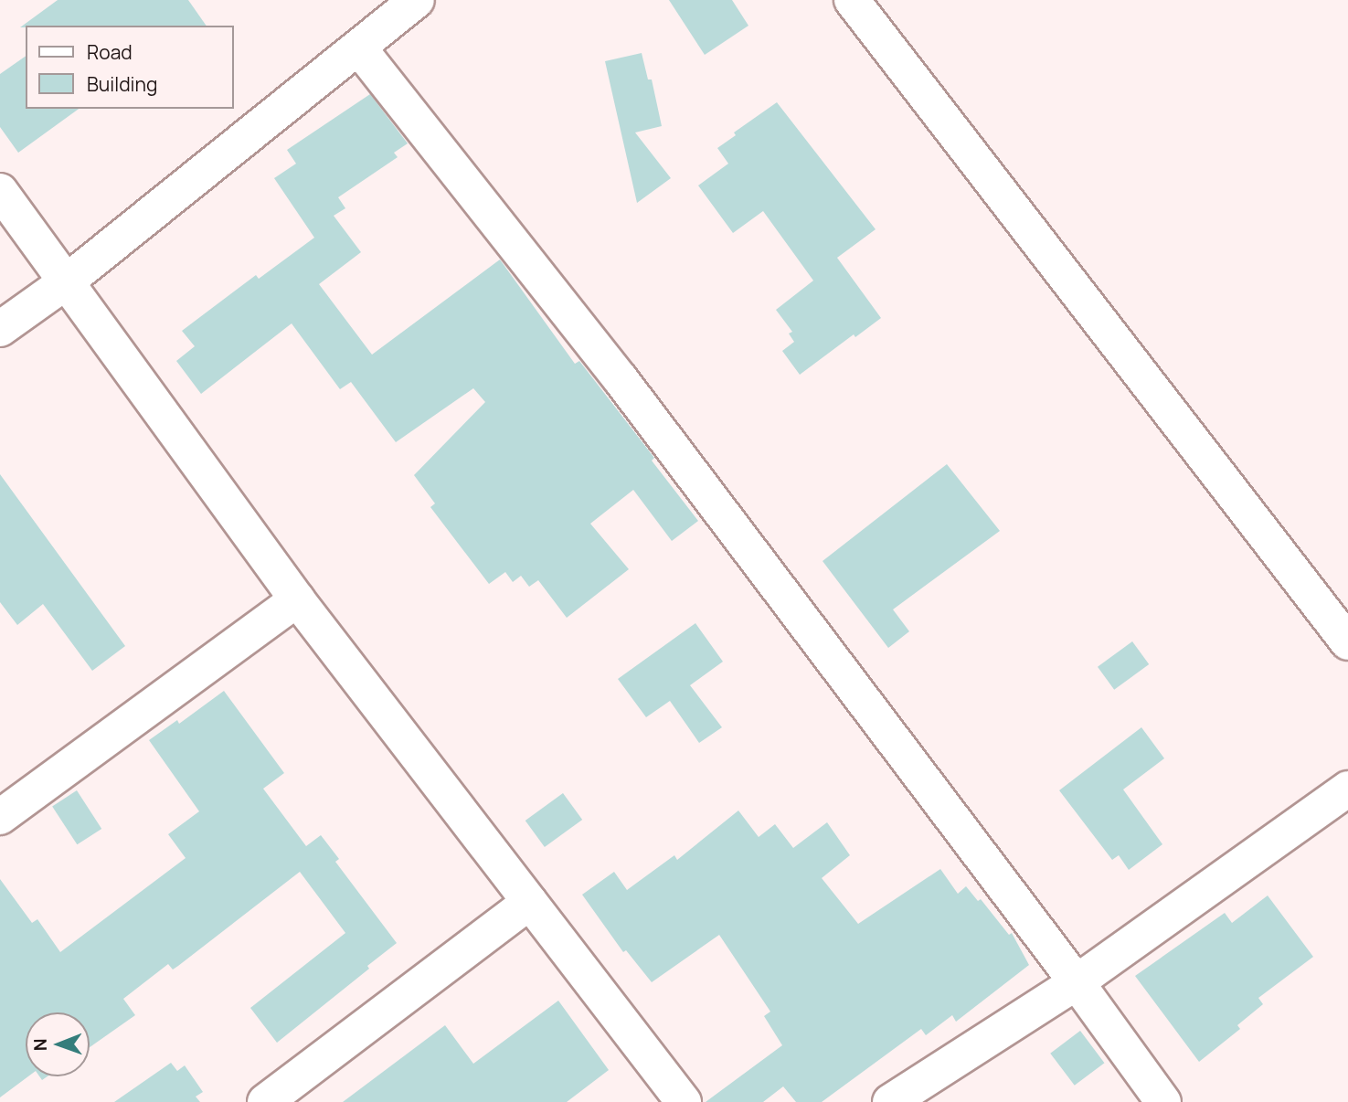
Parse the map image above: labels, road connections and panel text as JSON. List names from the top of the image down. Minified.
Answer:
{"legend":["Road","Building"],"north":"left"}
